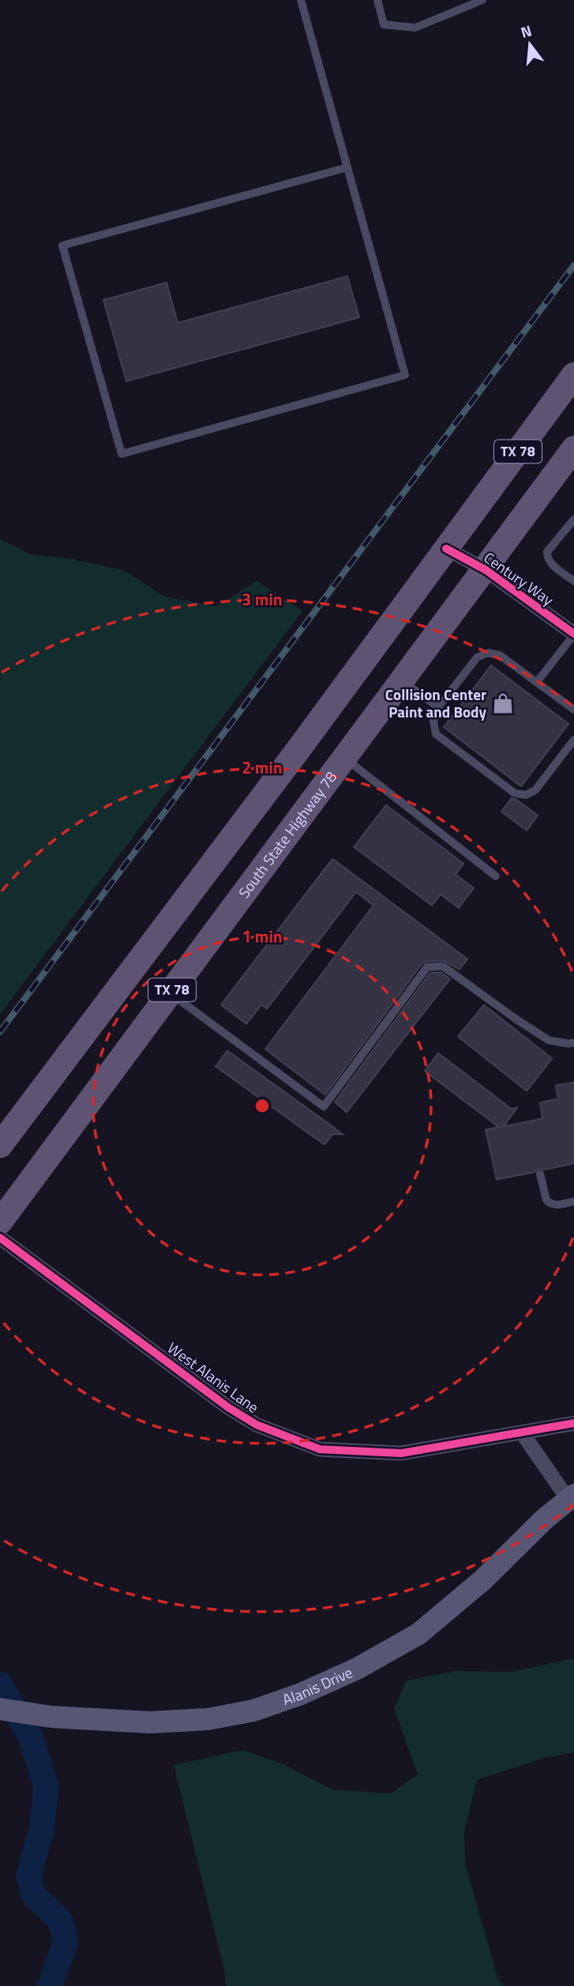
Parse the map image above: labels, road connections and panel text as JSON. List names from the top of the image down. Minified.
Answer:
{"streets":{"main road":["TX 78","South State Highway 78","Alanis Drive"],"street":["Century Way","West Alanis Lane"]},"crossings":[["TX 78","Century Way"],["Century Way","South State Highway 78"]],"places":{"shop":["Collision Center Paint and Body"]},"north":"top","rings":["3 min","2 min","1 min"]}
